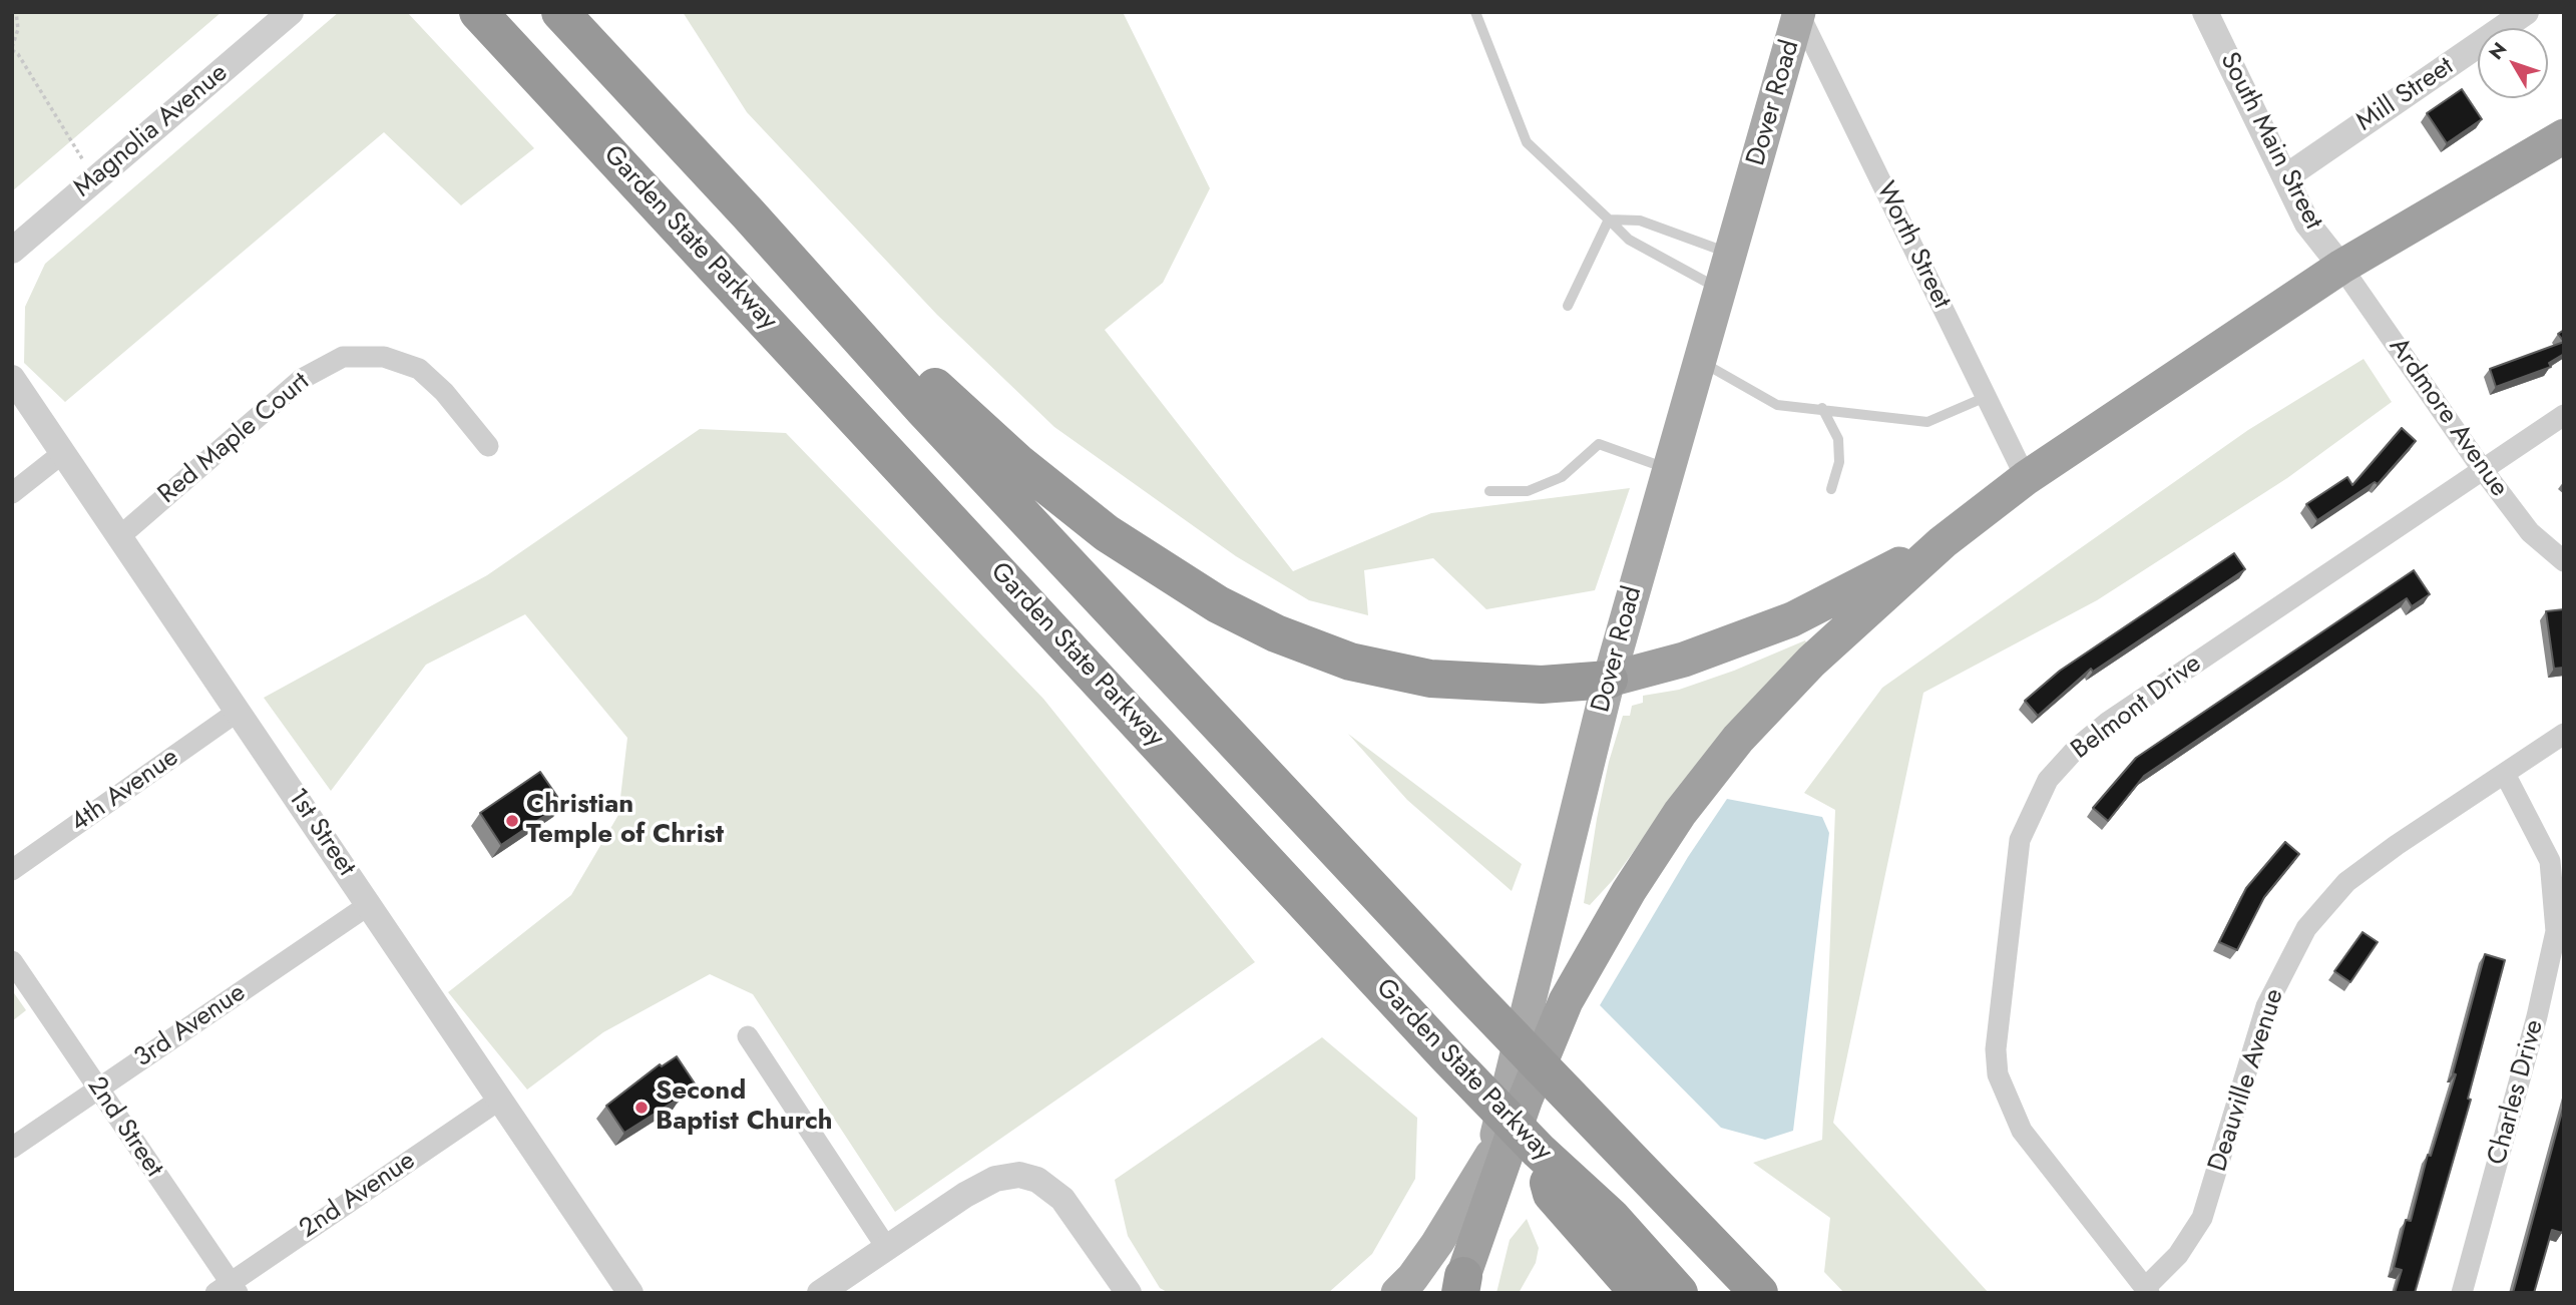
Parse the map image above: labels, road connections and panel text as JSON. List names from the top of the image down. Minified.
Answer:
{"streets":{"highway":["Garden State Parkway"],"main road":["Dover Road"],"street":["Mill Street","Magnolia Avenue","South Main Street","Worth Street","Ardmore Avenue","Red Maple Court","Belmont Drive","4th Avenue","1st Street","3rd Avenue","Deauville Avenue","Charles Drive","2nd Street","2nd Avenue"]},"crossings":[["Mill Street","South Main Street"],["Dover Road","Worth Street"],["South Main Street","Ardmore Avenue"],["Ardmore Avenue","Belmont Drive"],["Red Maple Court","1st Street"],["Belmont Drive","Deauville Avenue"],["4th Avenue","1st Street"],["1st Street","3rd Avenue"],["1st Street","2nd Avenue"],["3rd Avenue","2nd Street"],["Deauville Avenue","Charles Drive"],["2nd Street","2nd Avenue"]],"places":["Christian Temple of Christ","Second Baptist Church"],"north":"top left"}
